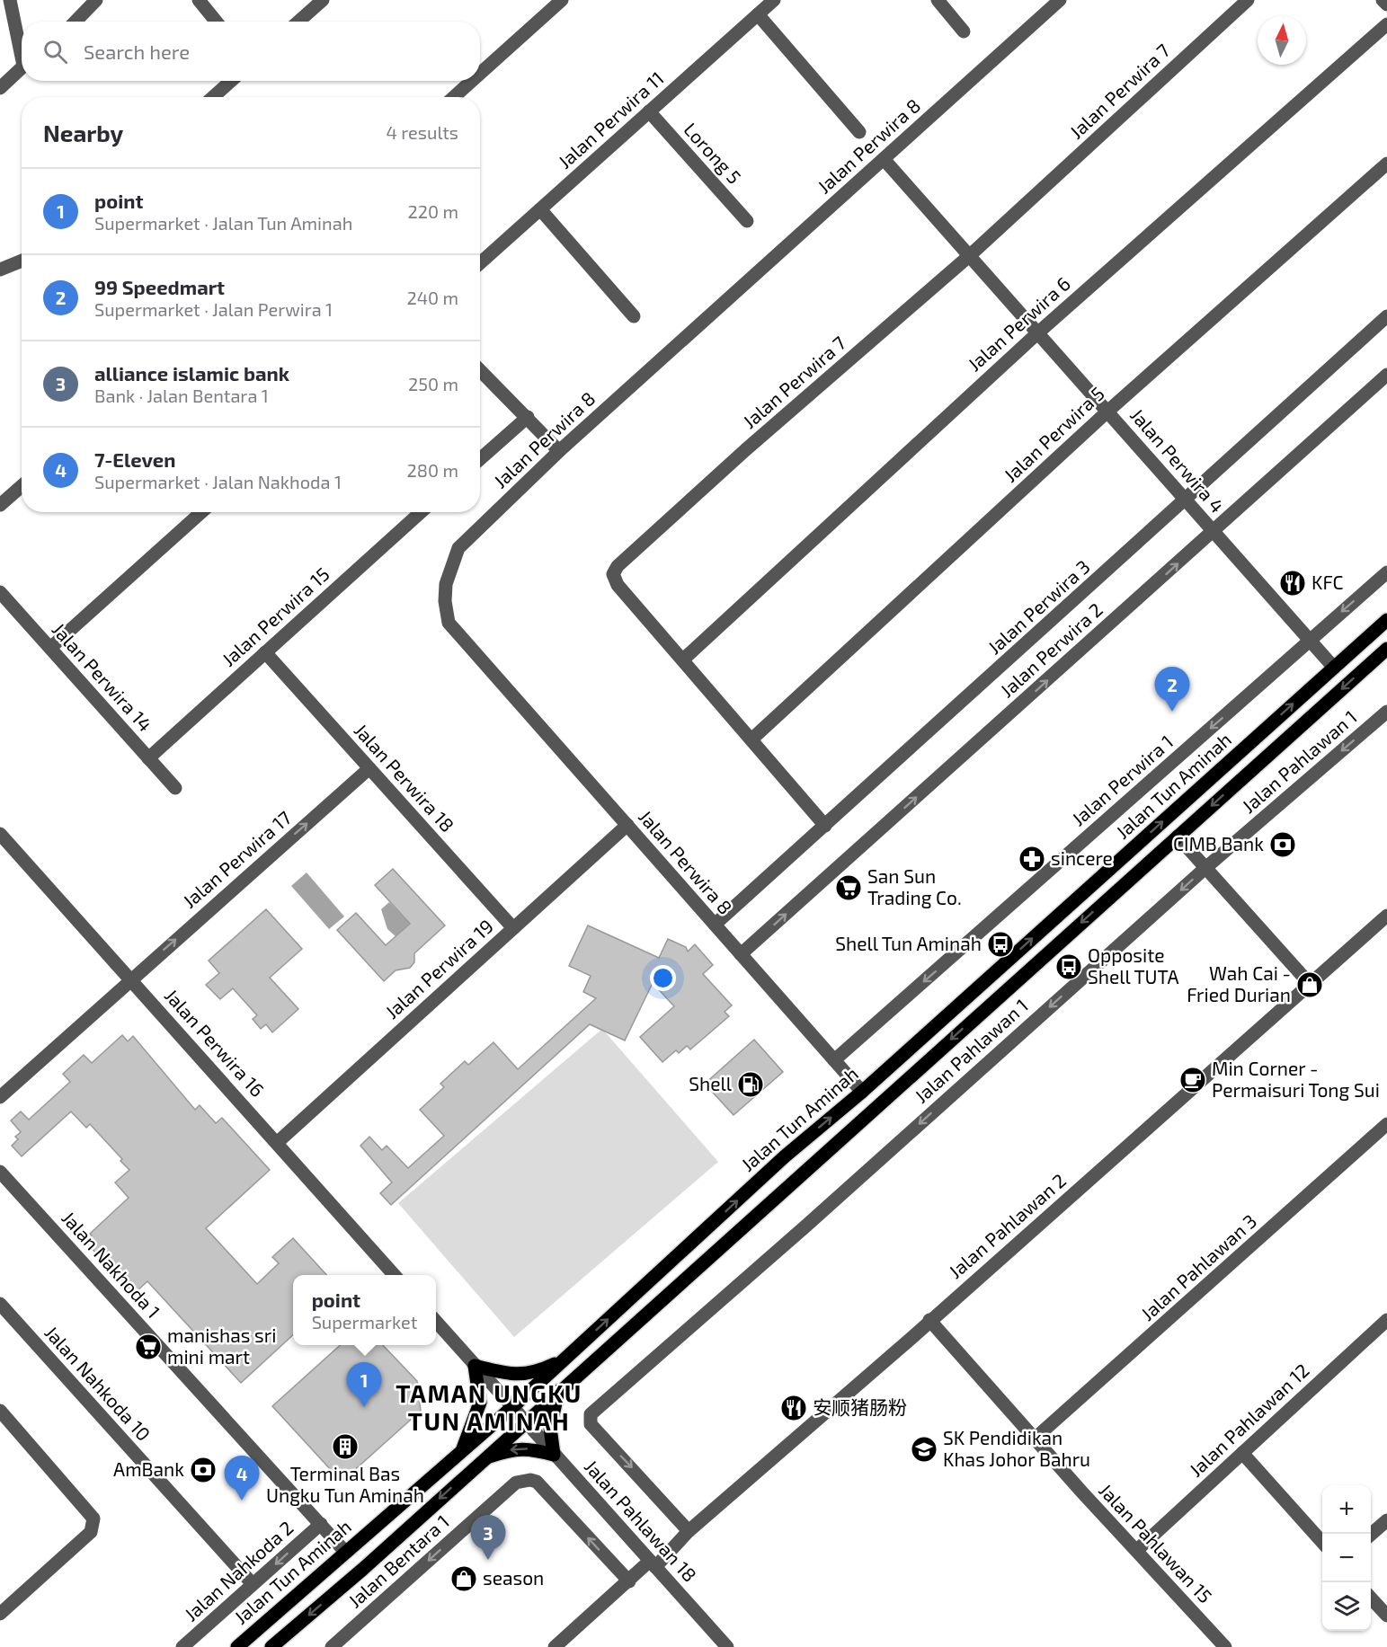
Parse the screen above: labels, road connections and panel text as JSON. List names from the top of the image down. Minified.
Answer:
{"streets":{"main road":["Jalan Tun Aminah"],"street":["Jalan Perwira 7","Jalan Perwira 11","Jalan Perwira 8","Lorong 5","Jalan Perwira 6","Jalan Perwira 5","Jalan Perwira 4","Jalan Perwira 3","Jalan Perwira 15","Jalan Perwira 2","Jalan Perwira 14","Jalan Pahlawan 1","Jalan Perwira 18","Jalan Perwira 1","Jalan Perwira 17","Jalan Perwira 19","Jalan Perwira 16","Jalan Pahlawan 2","Jalan Nakhoda 1","Jalan Pahlawan 3","Jalan Nahkoda 10","Jalan Pahlawan 12","Jalan Pahlawan 18","Jalan Pahlawan 15","Jalan Bentara 1","Jalan Nahkoda 2"]},"crossings":[["Jalan Perwira 7","Jalan Perwira 6"],["Jalan Perwira 7","Jalan Perwira 5"],["Jalan Perwira 7","Jalan Perwira 4"],["Jalan Perwira 7","Jalan Perwira 3"],["Jalan Perwira 11","Lorong 5"],["Jalan Perwira 8","Jalan Perwira 4"],["Jalan Perwira 8","Jalan Perwira 3"],["Jalan Perwira 8","Jalan Perwira 2"],["Jalan Perwira 8","Jalan Perwira 1"],["Jalan Perwira 8","Jalan Tun Aminah"],["Jalan Perwira 8","Jalan Perwira 19"],["Jalan Perwira 6","Jalan Perwira 4"],["Jalan Perwira 5","Jalan Perwira 4"],["Jalan Perwira 4","Jalan Perwira 3"],["Jalan Perwira 4","Jalan Perwira 2"],["Jalan Perwira 4","Jalan Perwira 1"],["Jalan Perwira 4","Jalan Tun Aminah"],["Jalan Perwira 15","Jalan Perwira 14"],["Jalan Perwira 15","Jalan Perwira 18"],["Jalan Pahlawan 1","Jalan Pahlawan 2"],["Jalan Perwira 18","Jalan Perwira 17"],["Jalan Perwira 18","Jalan Perwira 19"],["Jalan Tun Aminah","Jalan Nakhoda 1"],["Jalan Tun Aminah","Jalan Pahlawan 18"],["Jalan Perwira 17","Jalan Perwira 16"],["Jalan Perwira 19","Jalan Perwira 16"],["Jalan Pahlawan 2","Jalan Pahlawan 18"],["Jalan Pahlawan 2","Jalan Pahlawan 15"],["Jalan Pahlawan 2","Jalan Bentara 1"],["Jalan Nakhoda 1","Jalan Nahkoda 2"],["Jalan Pahlawan 3","Jalan Pahlawan 15"],["Jalan Nahkoda 10","Jalan Nahkoda 2"],["Jalan Pahlawan 12","Jalan Pahlawan 15"]],"one_way":["Jalan Perwira 2","Jalan Pahlawan 1","Jalan Perwira 1","Jalan Perwira 17","Jalan Nahkoda 2"],"districts":["TAMAN UNGKU TUN AMINAH"],"places":{"restaurant":["KFC","安顺猪肠粉"],"bank":["CIMB Bank","AmBank"],"pharmacy":["sincere"],"supermarket":["San Sun Trading Co.","manishas sri mini mart"],"bus stop":["Shell Tun Aminah","Opposite Shell TUTA"],"shop":["Wah Cai - Fried Durian","season"],"cafe":["Min Corner - Permaisuri Tong Sui"],"fuel station":["Shell"],"building":["Terminal Bas Ungku Tun Aminah"],"school or university":["SK Pendidikan Khas Johor Bahru"]},"north":"top","page":{"search":"Search here","heading":["Nearby","4 results"],"list":[{"mark":"1","name":"point","note":"Supermarket · Jalan Tun Aminah","value":"220 m"},{"mark":"2","name":"99 Speedmart","note":"Supermarket · Jalan Perwira 1","value":"240 m"},{"mark":"3","name":"alliance islamic bank","note":"Bank · Jalan Bentara 1","value":"250 m"},{"mark":"4","name":"7-Eleven","note":"Supermarket · Jalan Nakhoda 1","value":"280 m"}],"pins":["2","1","4","3"],"popup":["point","Supermarket"],"map_buttons":["+","−"]}}
